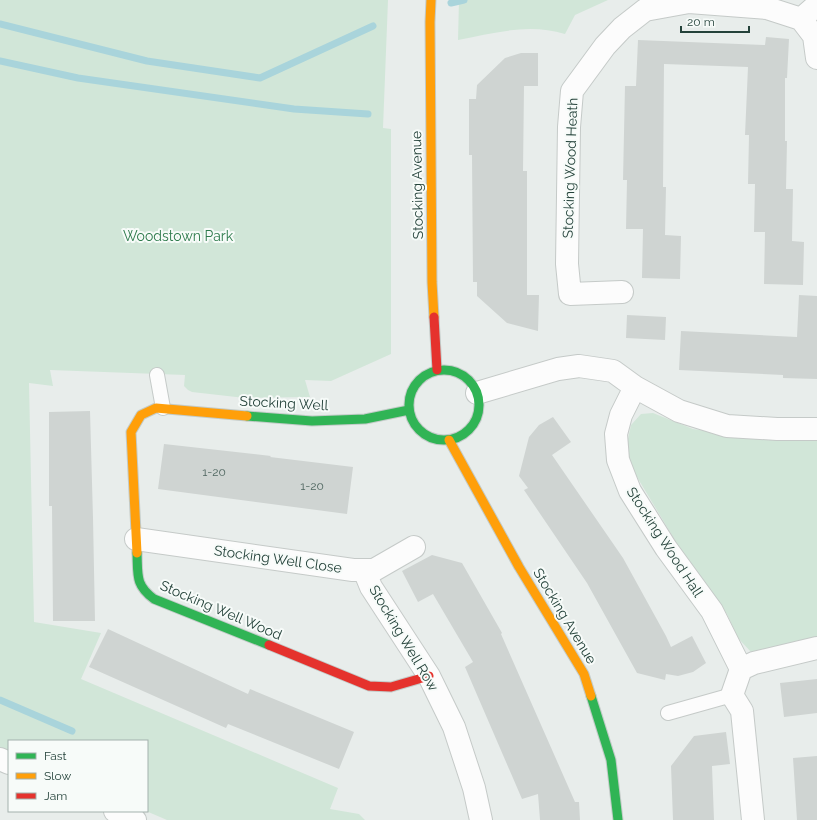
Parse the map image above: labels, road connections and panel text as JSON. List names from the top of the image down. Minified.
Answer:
{"streets":{"street":["Stocking Wood Heath","Stocking Avenue","Stocking Well","Stocking Wood Hall","Stocking Well Close","Stocking Well Wood","Stocking Well Row"]},"crossings":[["Stocking Avenue","Stocking Well"],["Stocking Well","Stocking Well Wood"],["Stocking Well Close","Stocking Well Wood"],["Stocking Well Close","Stocking Well Row"],["Stocking Well Wood","Stocking Well Row"]],"parks":["Woodstown Park"],"house_numbers":["1-20","1-20"],"legend":["Fast","Slow","Jam"],"scale_bar":"20 m"}
